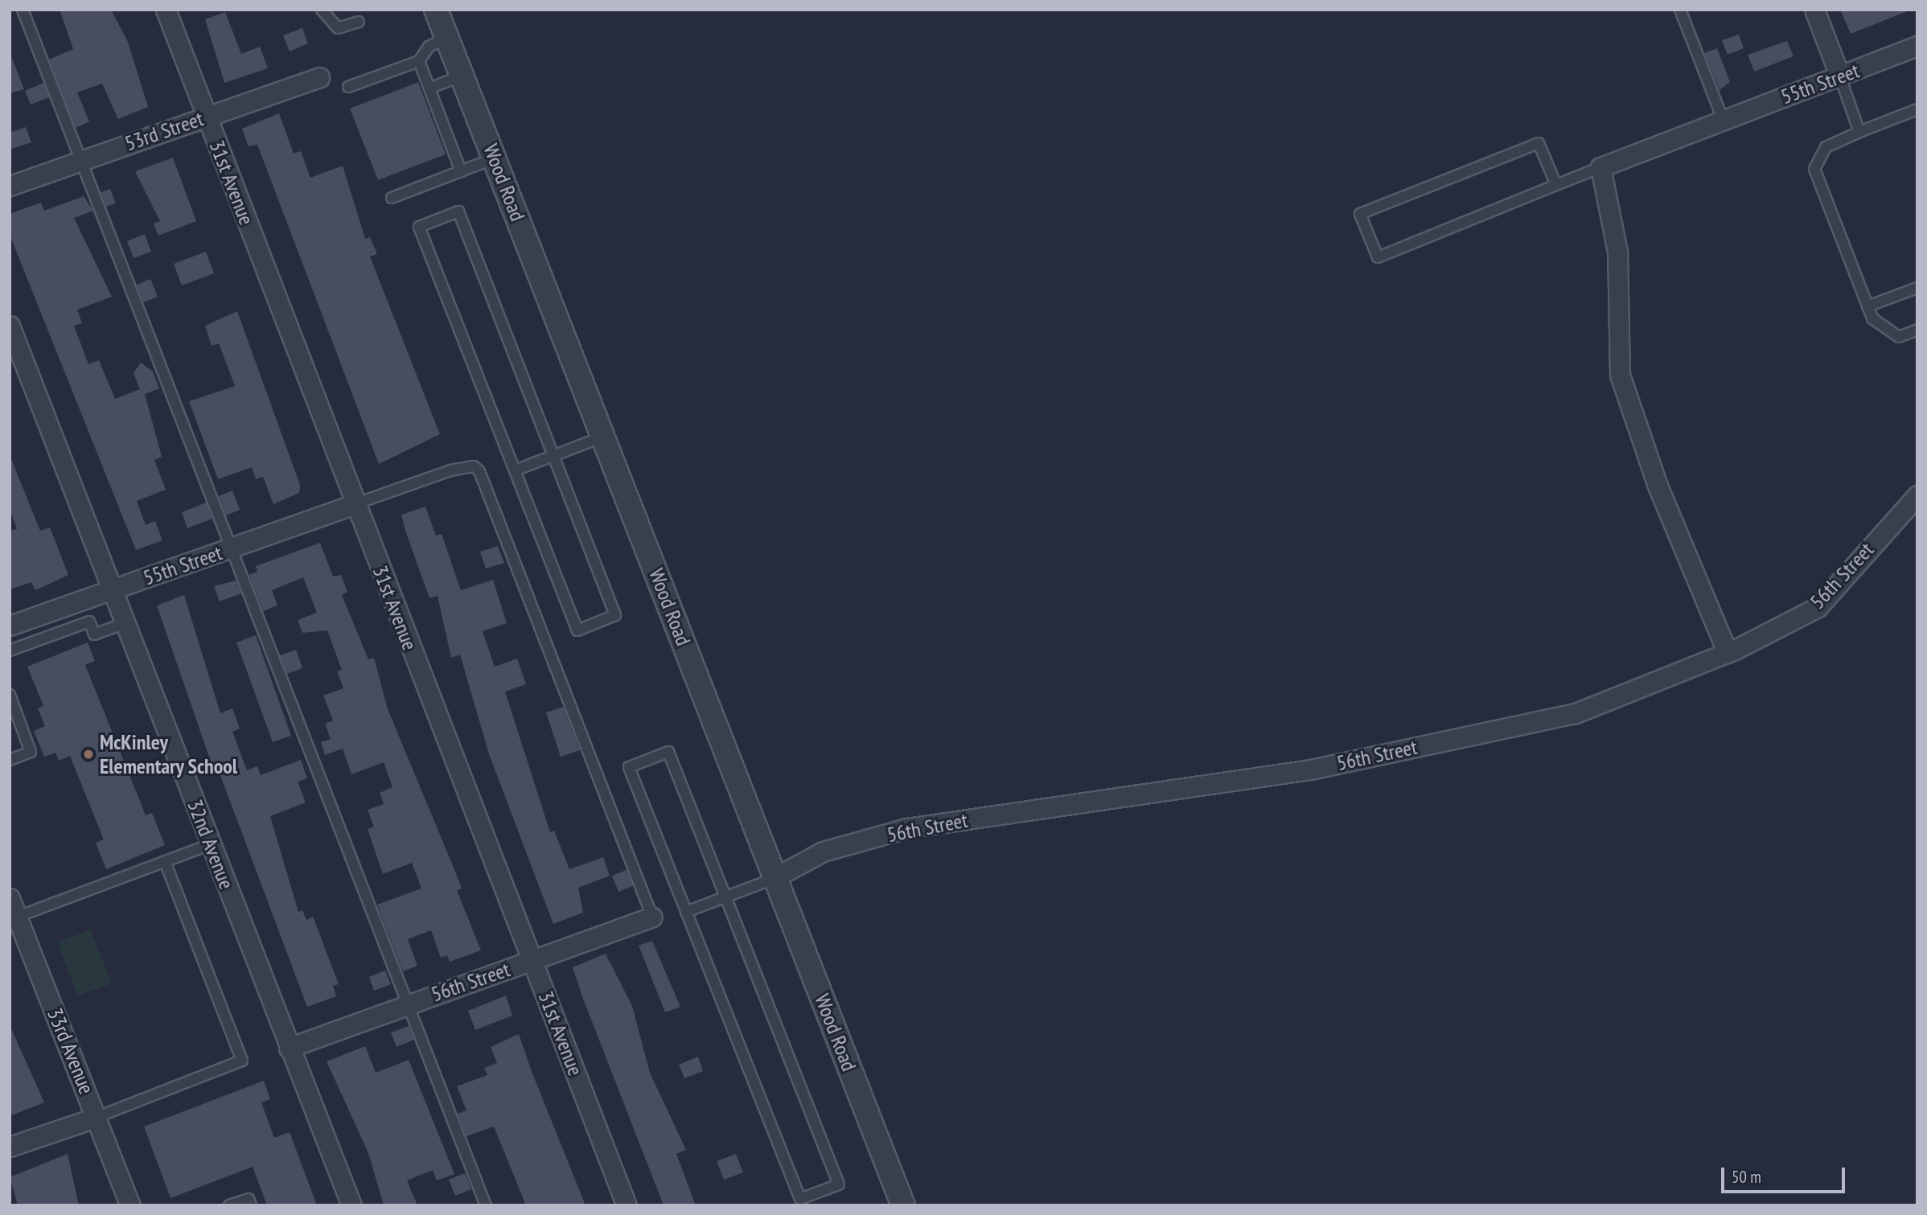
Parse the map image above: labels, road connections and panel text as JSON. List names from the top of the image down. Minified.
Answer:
{"streets":{"street":["55th Street","53rd Street","31st Avenue","Wood Road","56th Street","32nd Avenue","33rd Avenue"]},"crossings":[["55th Street","31st Avenue"],["55th Street","32nd Avenue"],["53rd Street","31st Avenue"],["31st Avenue","56th Street"],["Wood Road","56th Street"],["56th Street","32nd Avenue"]],"places":["McKinley Elementary School"],"scale_bar":"50 m"}
